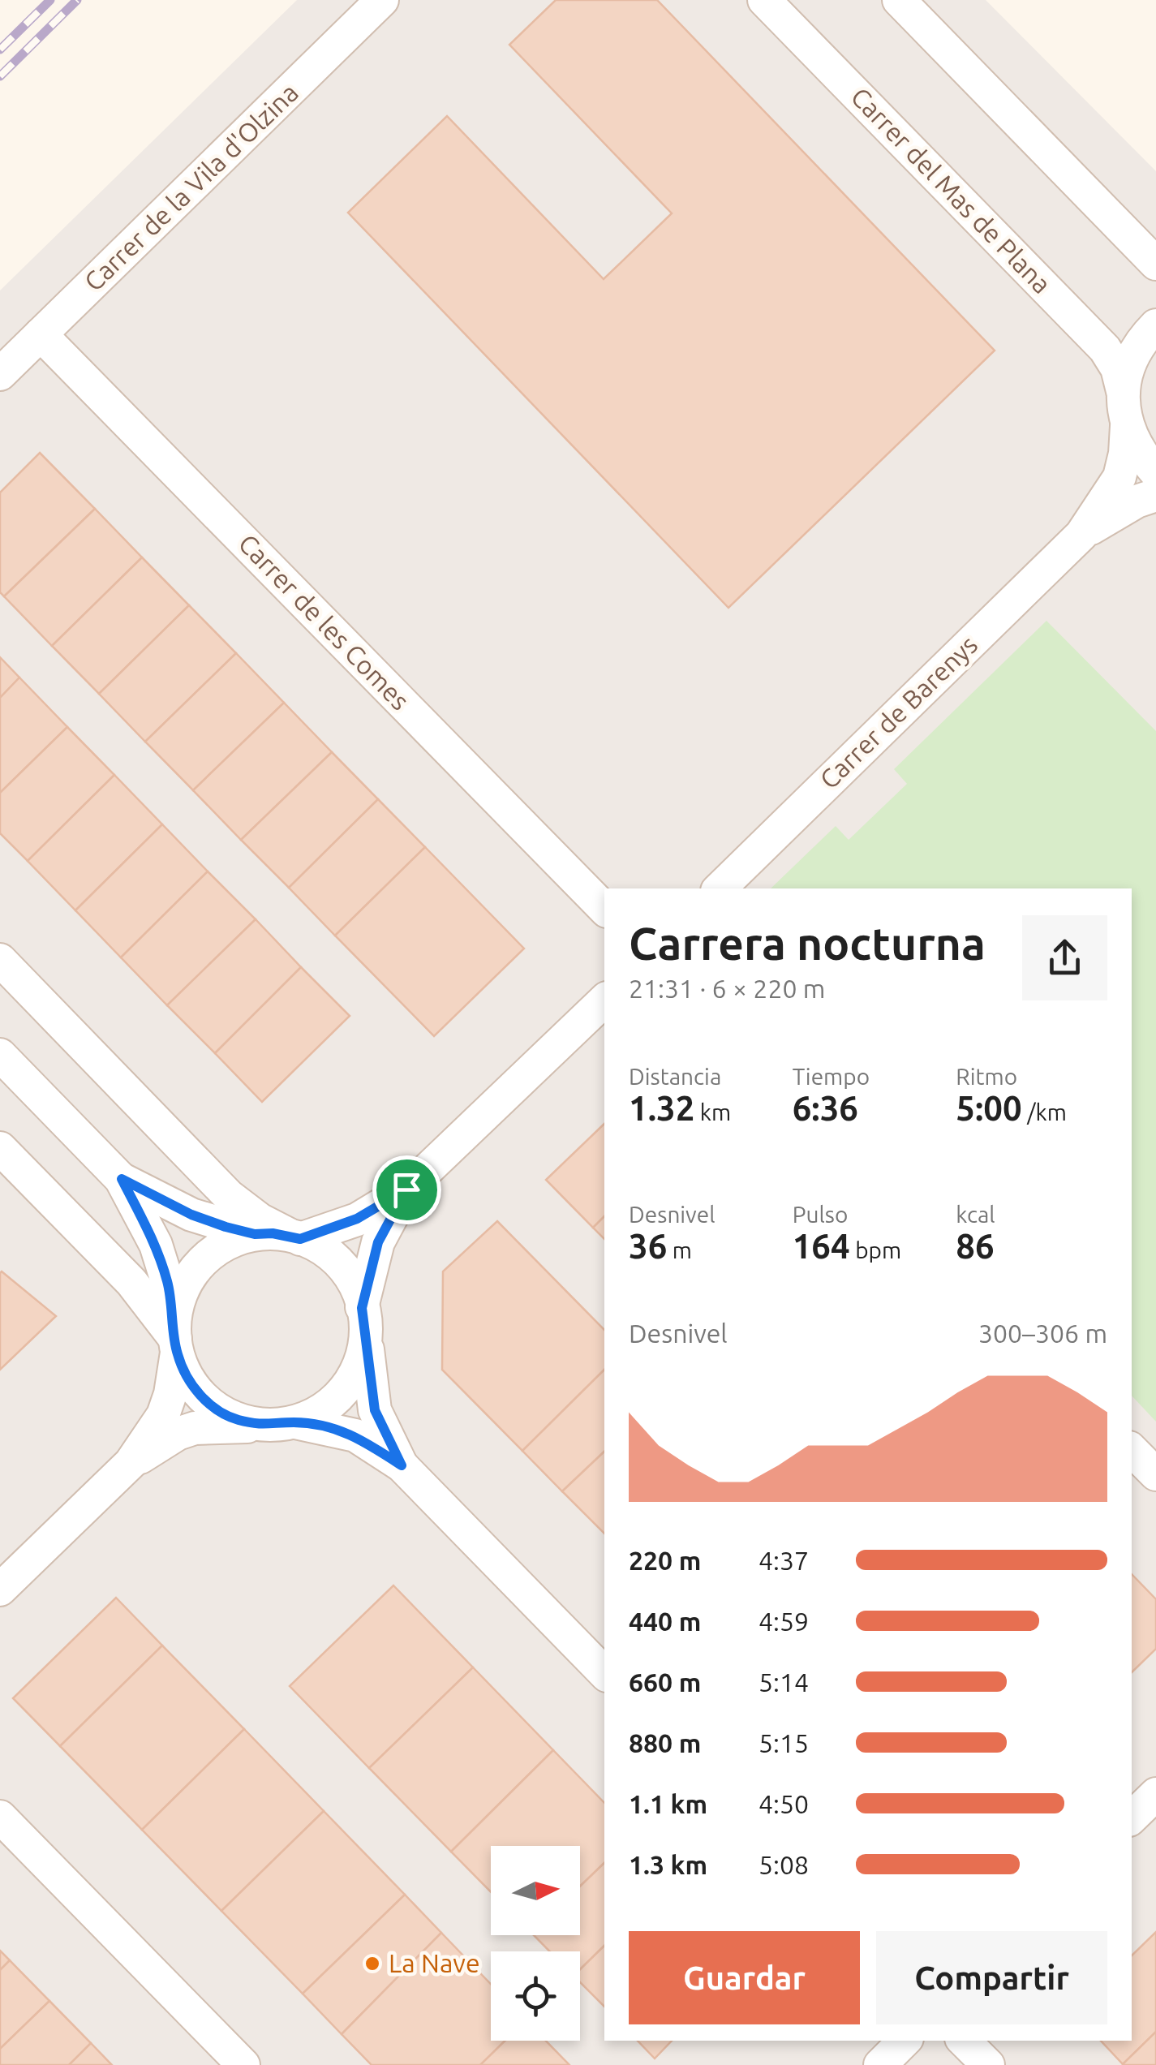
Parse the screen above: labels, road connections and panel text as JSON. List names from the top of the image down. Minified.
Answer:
{"streets":{"street":["Carrer de la Vila d'Olzina","Carrer del Mas de Plana","Carrer de les Comes","Carrer de Barenys"]},"crossings":[["Carrer de la Vila d'Olzina","Carrer de les Comes"]],"places":["La Nave"],"north":"right","page":{"heading":["Carrera nocturna","21:31 · 6 × 220 m"],"stats":[["Distancia","1.32 km"],["Tiempo","6:36"],["Ritmo","5:00 /km"],["Desnivel","36 m"],["Pulso","164 bpm"],["kcal","86"]],"chart":["Desnivel","300–306 m"],"list":[{"name":"220 m","note":"4:37"},{"name":"440 m","note":"4:59"},{"name":"660 m","note":"5:14"},{"name":"880 m","note":"5:15"},{"name":"1.1 km","note":"4:50"},{"name":"1.3 km","note":"5:08"}],"buttons":["Guardar","Compartir"]}}
